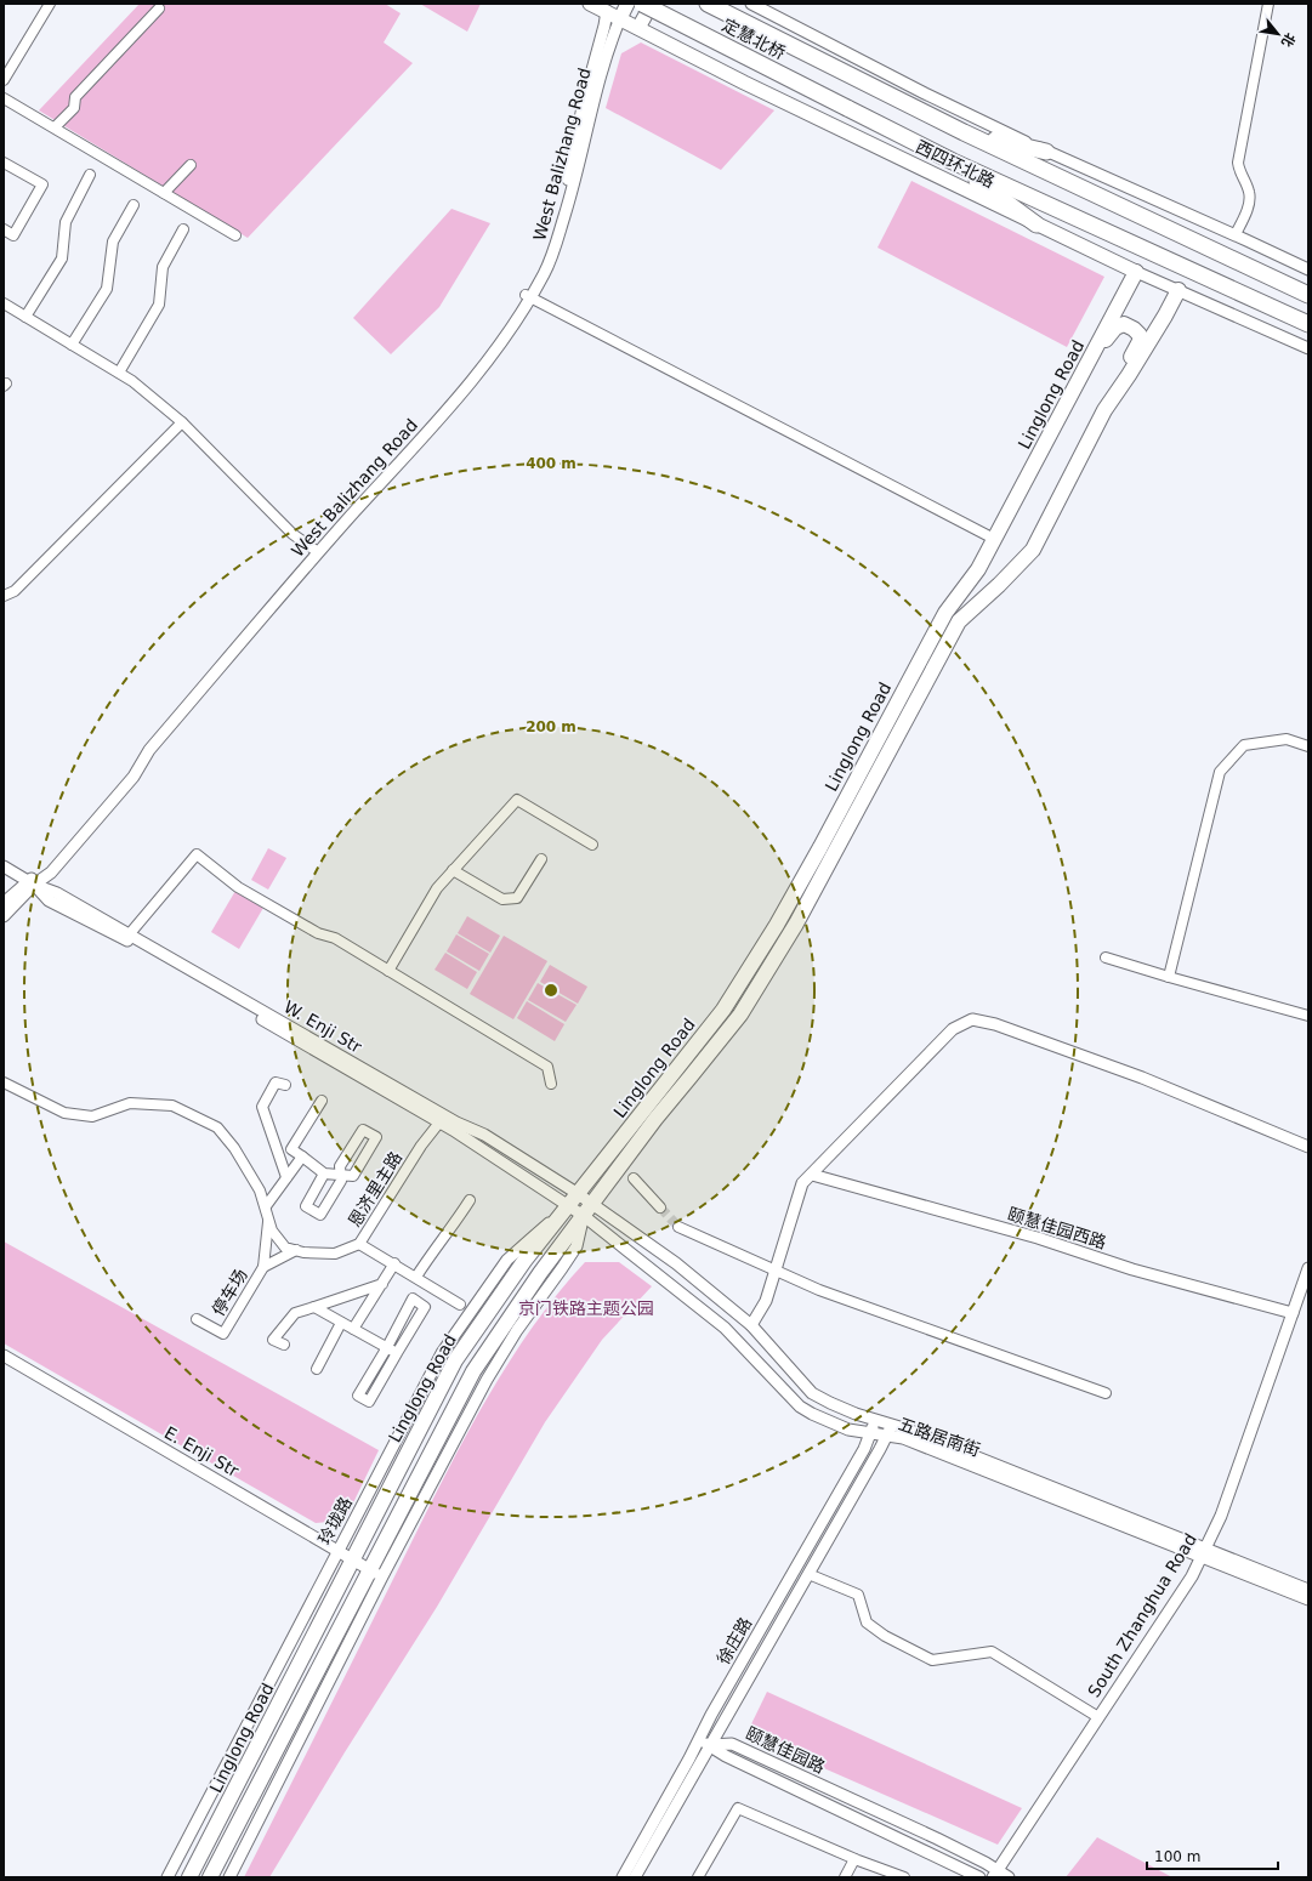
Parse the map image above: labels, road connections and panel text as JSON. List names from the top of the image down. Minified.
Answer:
{"streets":{"highway":["定慧北桥","西四环北路"],"main road":["Linglong Road"],"street":["West Balizhang Road","W. Enji Str","恩济里主路","颐慧佳园西路","停车场","五路居南街","E. Enji Str","玲珑路","South Zhanghua Road","徐庄路","颐慧佳园路"]},"crossings":[["定慧北桥","西四环北路"],["West Balizhang Road","西四环北路"],["West Balizhang Road","W. Enji Str"],["西四环北路","Linglong Road"],["Linglong Road","W. Enji Str"],["Linglong Road","五路居南街"],["Linglong Road","E. Enji Str"],["Linglong Road","玲珑路"],["W. Enji Str","恩济里主路"],["W. Enji Str","五路居南街"],["W. Enji Str","玲珑路"],["五路居南街","South Zhanghua Road"],["五路居南街","徐庄路"],["E. Enji Str","玲珑路"],["徐庄路","颐慧佳园路"]],"parks":["京门铁路主题公园"],"scale_bar":"100 m","north":"bottom right","rings":["400 m","200 m"]}
